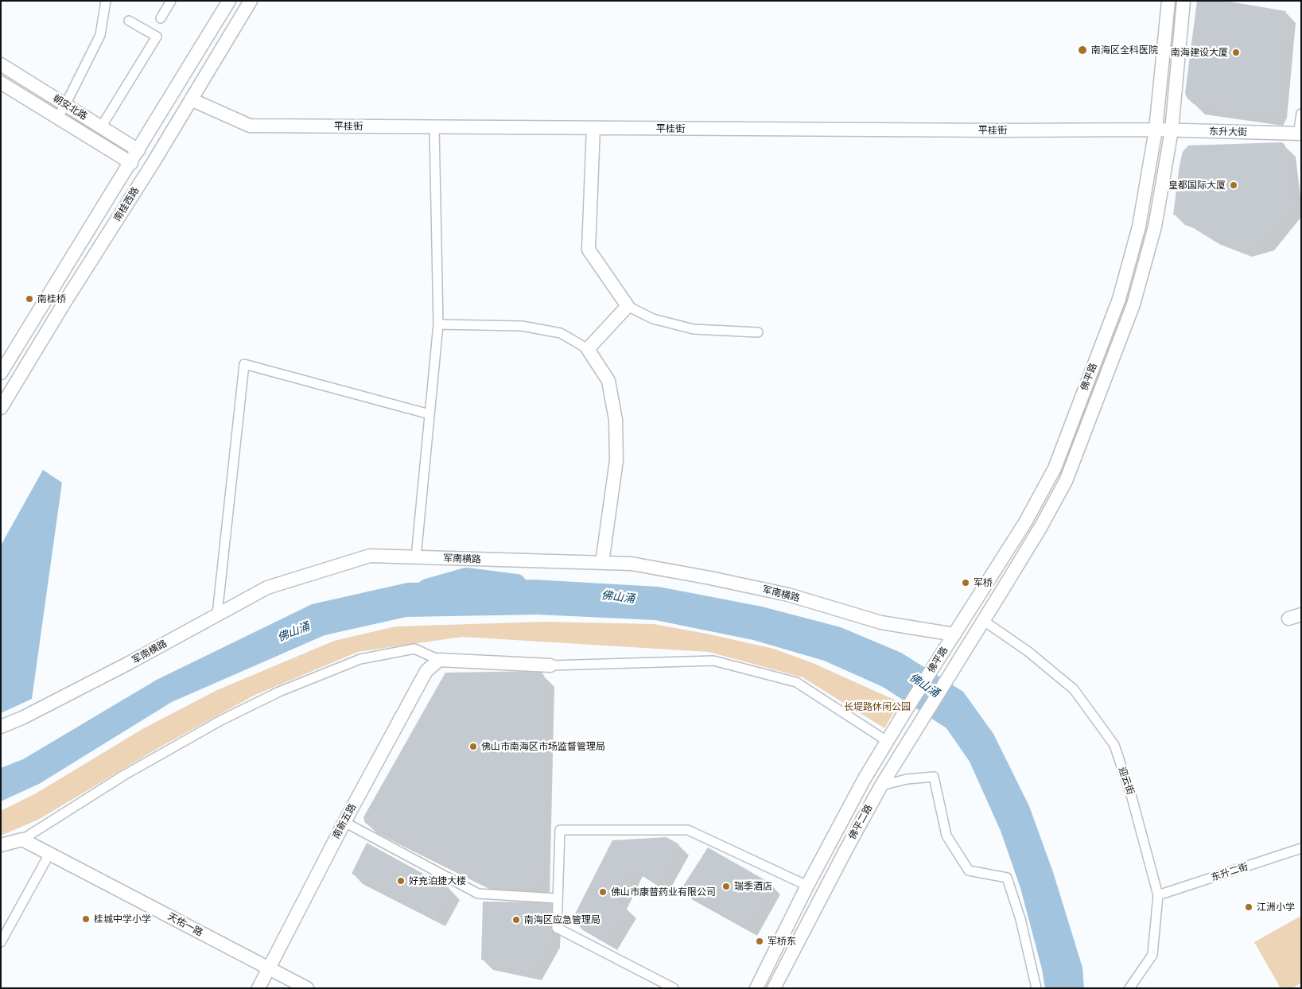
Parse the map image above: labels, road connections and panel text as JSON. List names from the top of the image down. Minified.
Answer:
{"streets":{"street":["朝安北路","平桂街","东升大街","南桂西路","佛平路","军南横路","迎云街","南新五路","佛平二路","东升二街","天佑一路"]},"crossings":[["朝安北路","南桂西路"],["平桂街","东升大街"],["平桂街","南桂西路"],["平桂街","佛平路"],["东升大街","佛平路"],["佛平路","军南横路"],["佛平路","迎云街"],["佛平路","佛平二路"],["迎云街","东升二街"],["南新五路","天佑一路"]],"water":["佛山涌"],"parks":["长堤路休闲公园"],"places":["南海区全科医院","南海建设大厦","皇都国际大厦","南桂桥","军桥","佛山市南海区市场监督管理局","好充泊捷大楼","瑞季酒店","佛山市康普药业有限公司","江洲小学","桂城中学小学","南海区应急管理局","军桥东"]}
